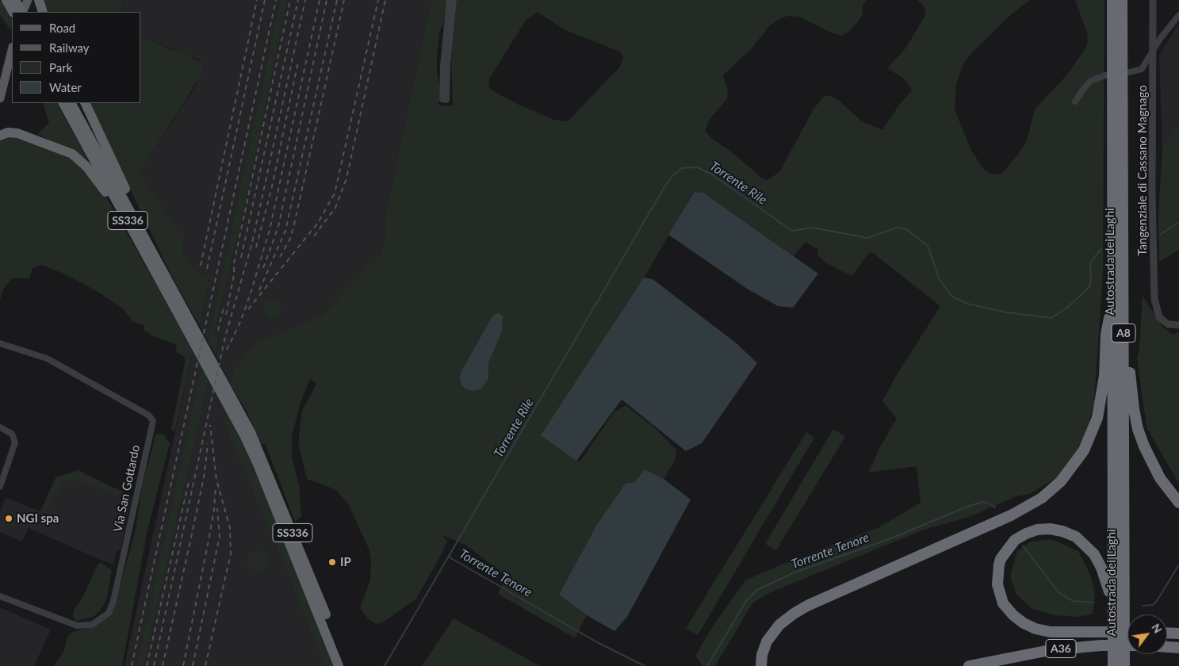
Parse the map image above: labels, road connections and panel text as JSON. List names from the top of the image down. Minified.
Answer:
{"streets":{"highway":["SS336","Autostrada dei Laghi","A8","A36"],"street":["Tangenziale di Cassano Magnago","Via San Gottardo"]},"water":["Torrente Rile","Torrente Tenore"],"places":["NGI spa","IP"],"legend":["Road","Railway","Park","Water"],"north":"top right"}
